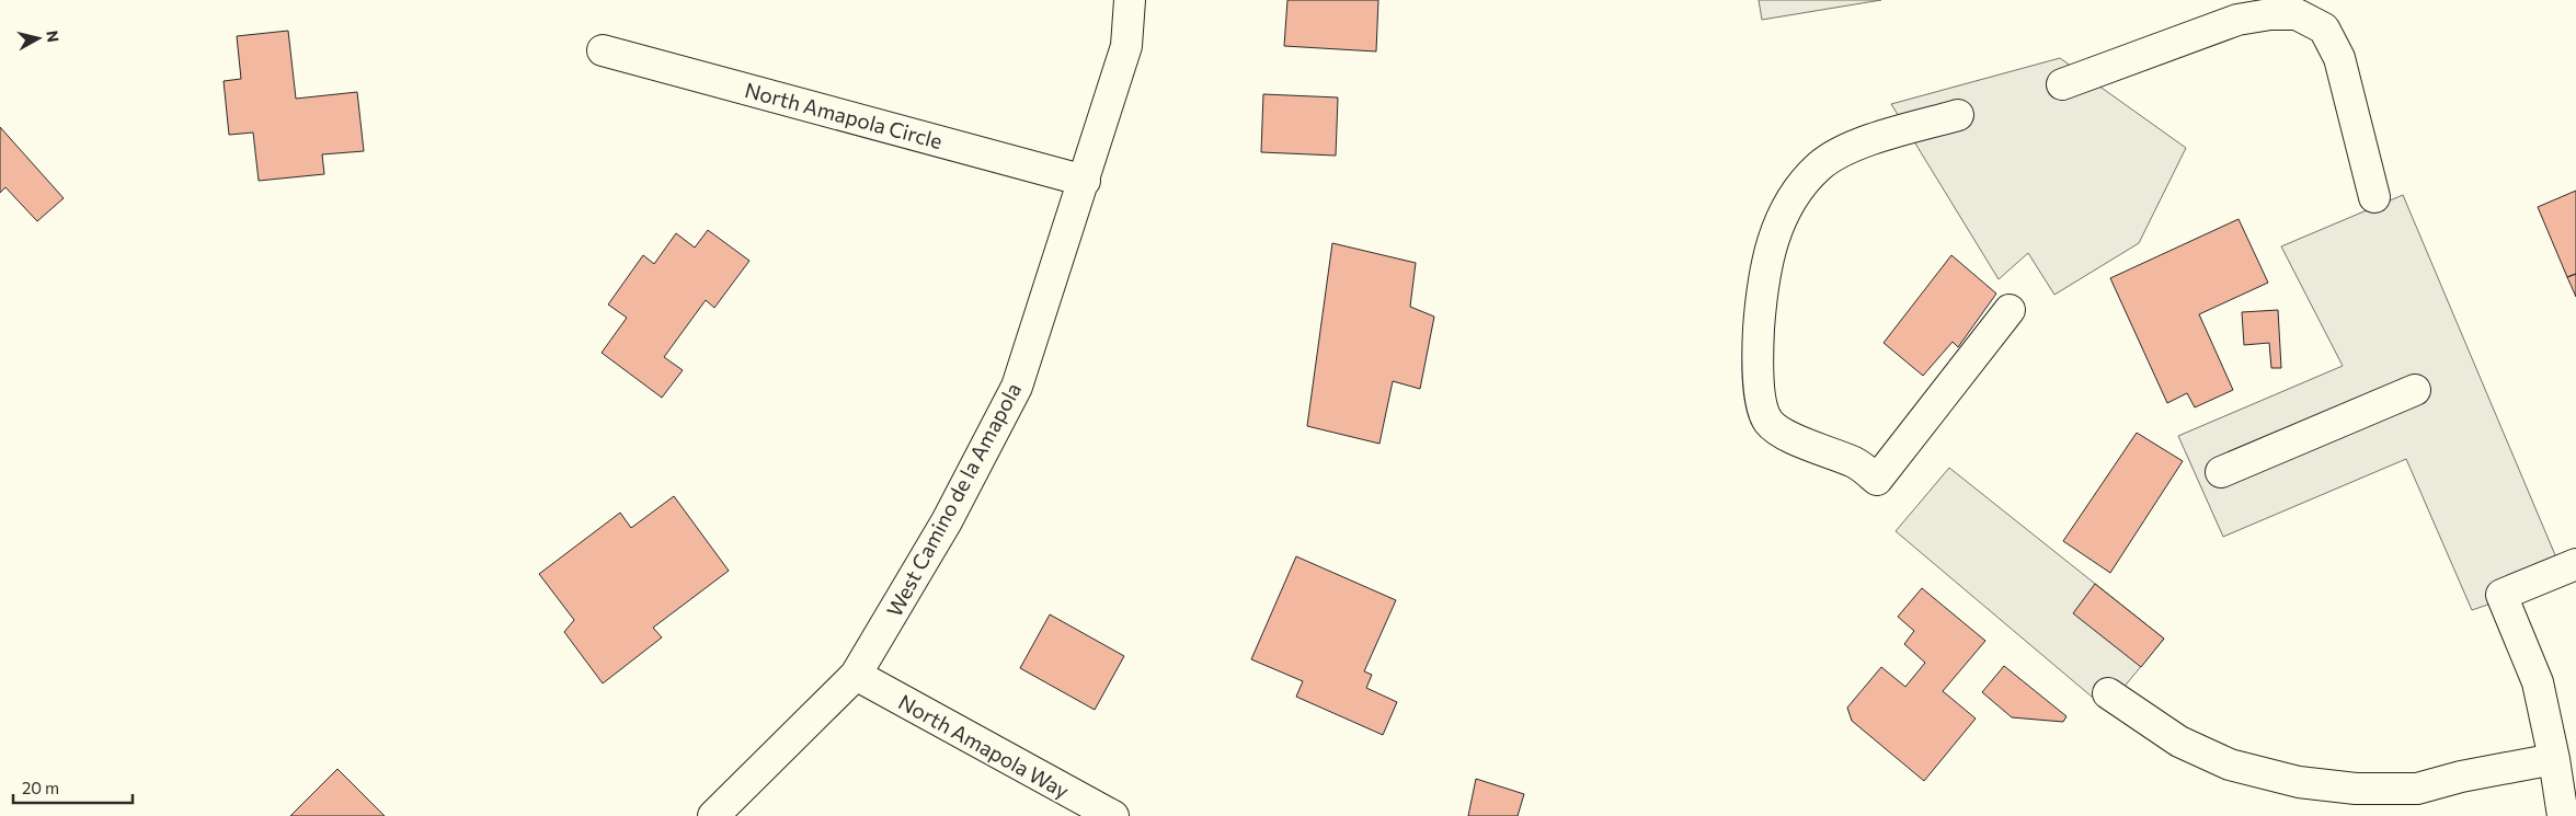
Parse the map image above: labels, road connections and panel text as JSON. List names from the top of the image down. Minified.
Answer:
{"streets":{"street":["North Amapola Circle","West Camino de la Amapola","North Amapola Way"]},"crossings":[["North Amapola Circle","West Camino de la Amapola"],["West Camino de la Amapola","North Amapola Way"]],"scale_bar":"20 m","north":"right"}
